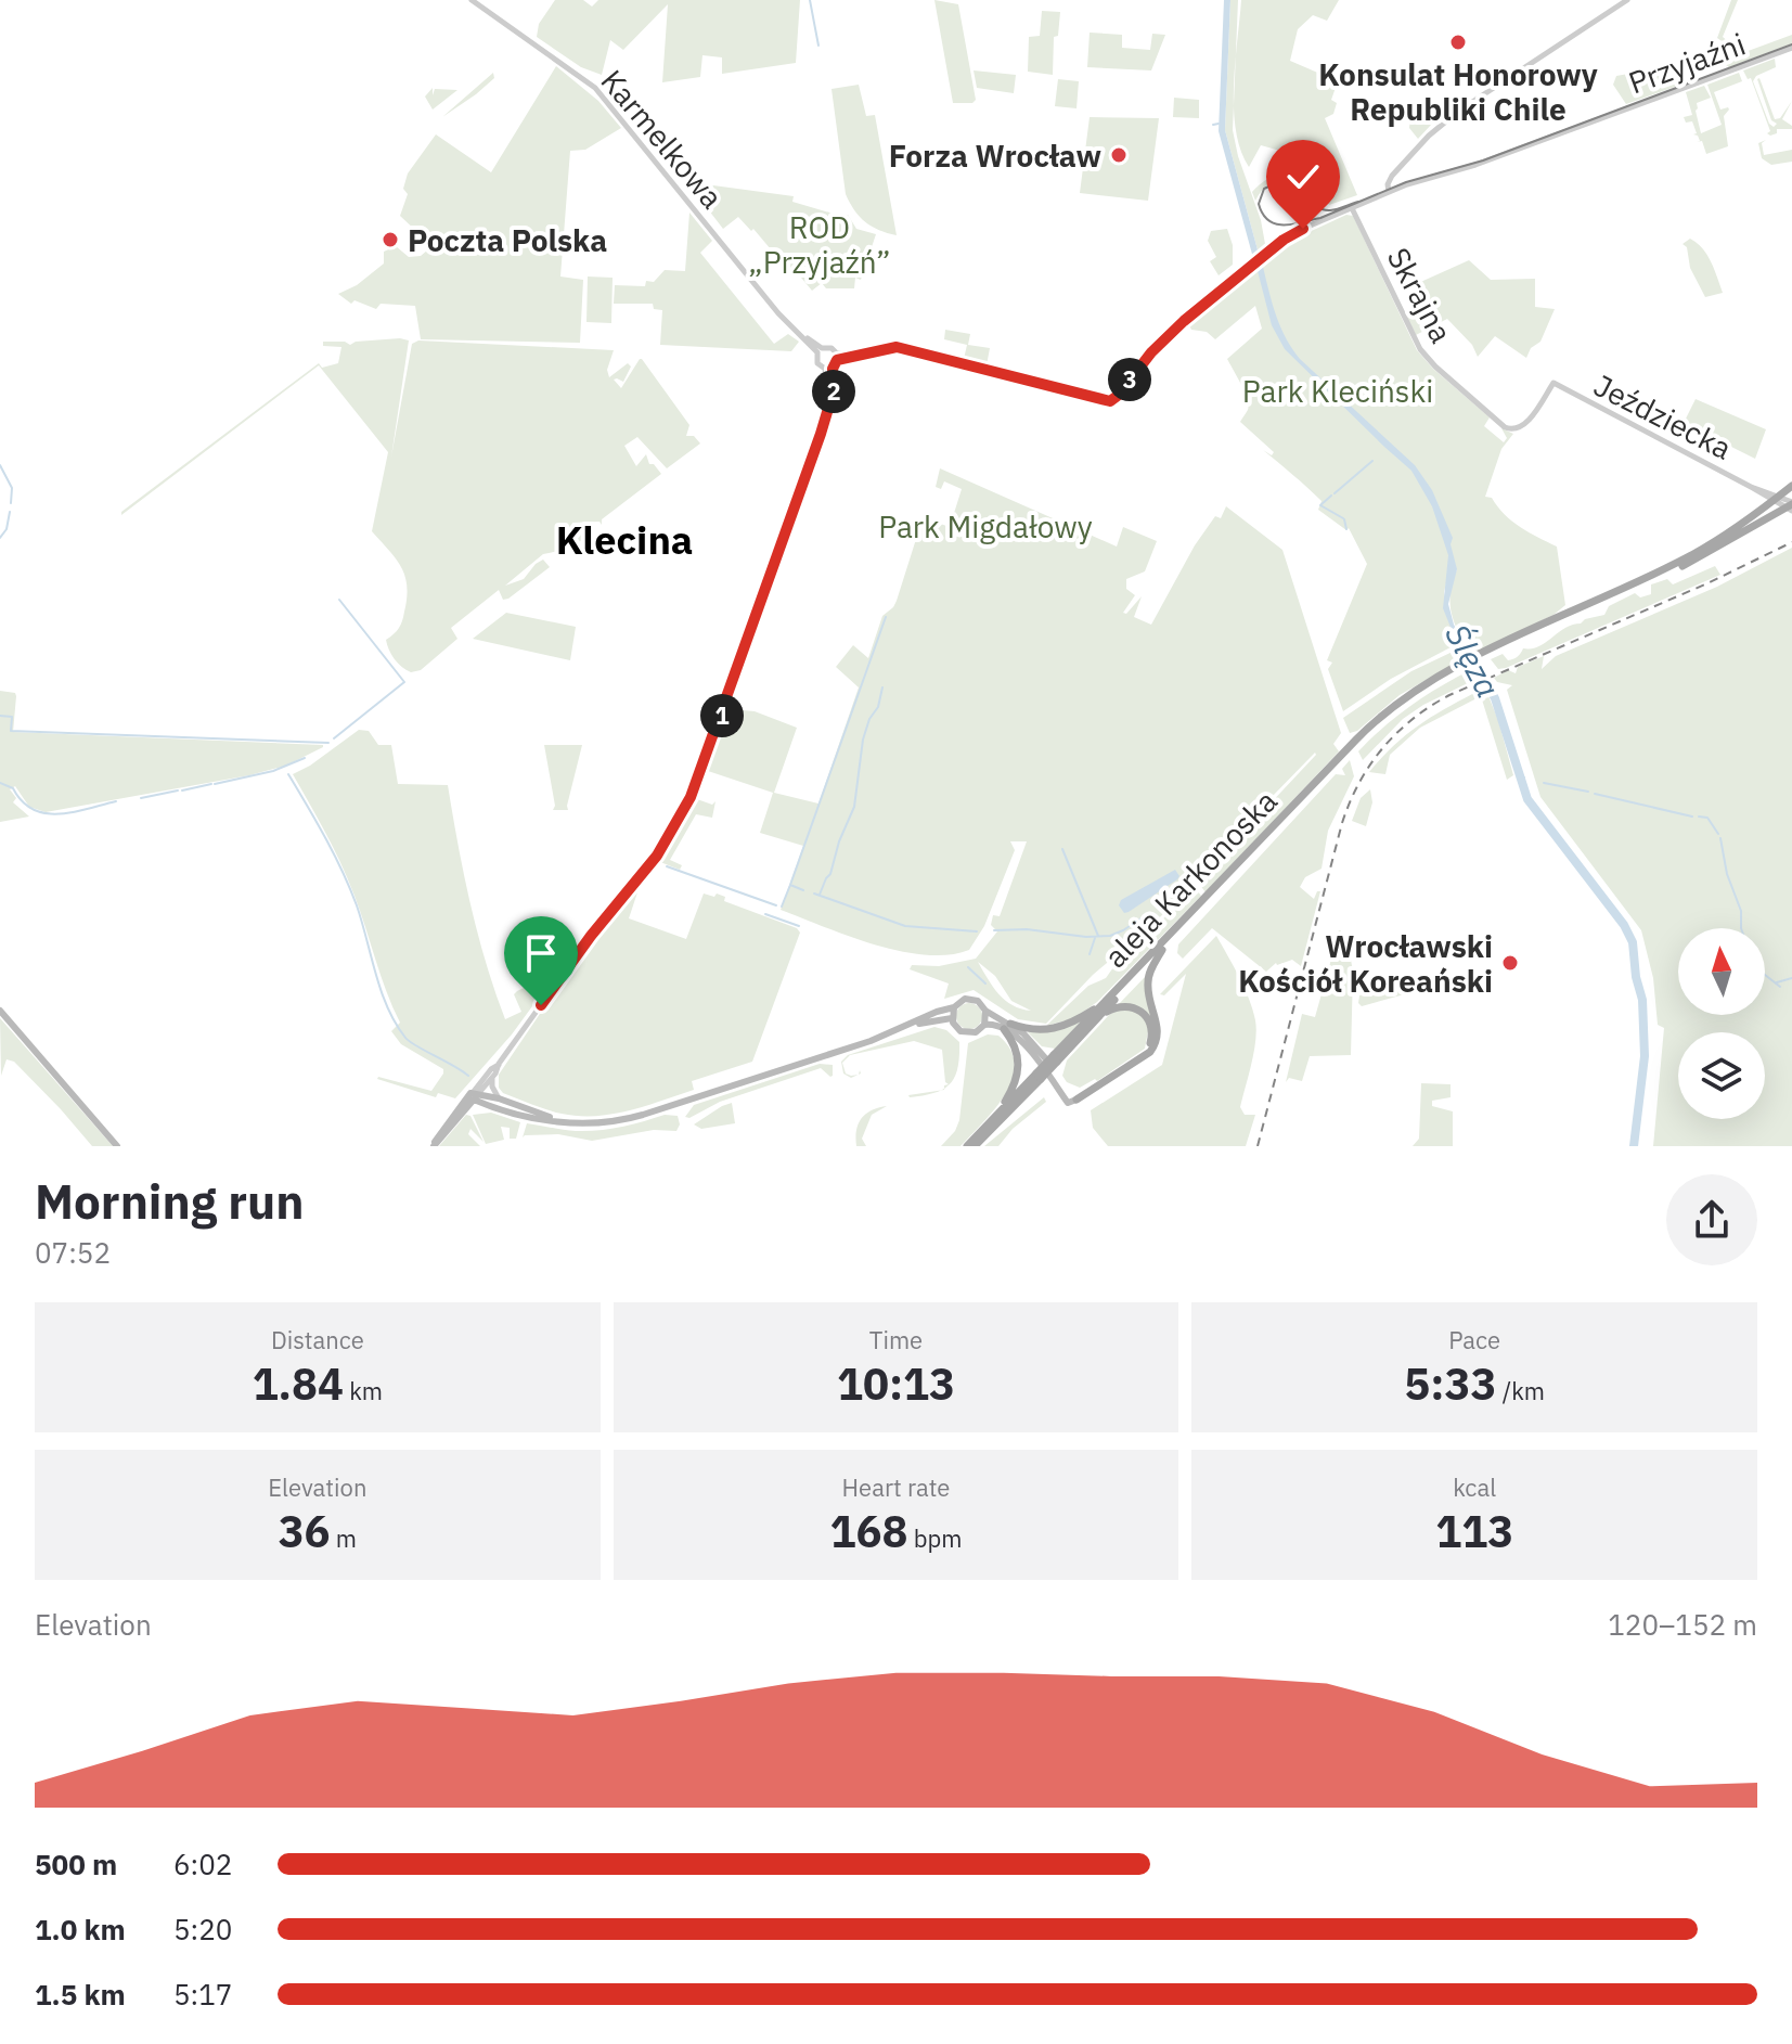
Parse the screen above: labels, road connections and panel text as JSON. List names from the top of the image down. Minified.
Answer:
{"streets":{"main road":["aleja Karkonoska"],"street":["Przyjaźni","Karmelkowa","Skrajna","Jeździecka"]},"crossings":[["Przyjaźni","Karmelkowa"],["Przyjaźni","Skrajna"],["Skrajna","Jeździecka"]],"districts":["Klecina"],"water":["Ślęza"],"parks":["ROD „Przyjaźń”","Park Kleciński","Park Migdałowy"],"places":["Konsulat Honorowy Republiki Chile","Forza Wrocław","Poczta Polska","Wrocławski Kościół Koreański"],"north":"top","page":{"pins":["3","2","1"],"heading":["Morning run","07:52"],"stats":[["Distance","1.84 km"],["Time","10:13"],["Pace","5:33 /km"],["Elevation","36 m"],["Heart rate","168 bpm"],["kcal","113"]],"chart":["Elevation","120–152 m"],"list":[{"name":"500 m","note":"6:02"},{"name":"1.0 km","note":"5:20"},{"name":"1.5 km","note":"5:17"}]}}
